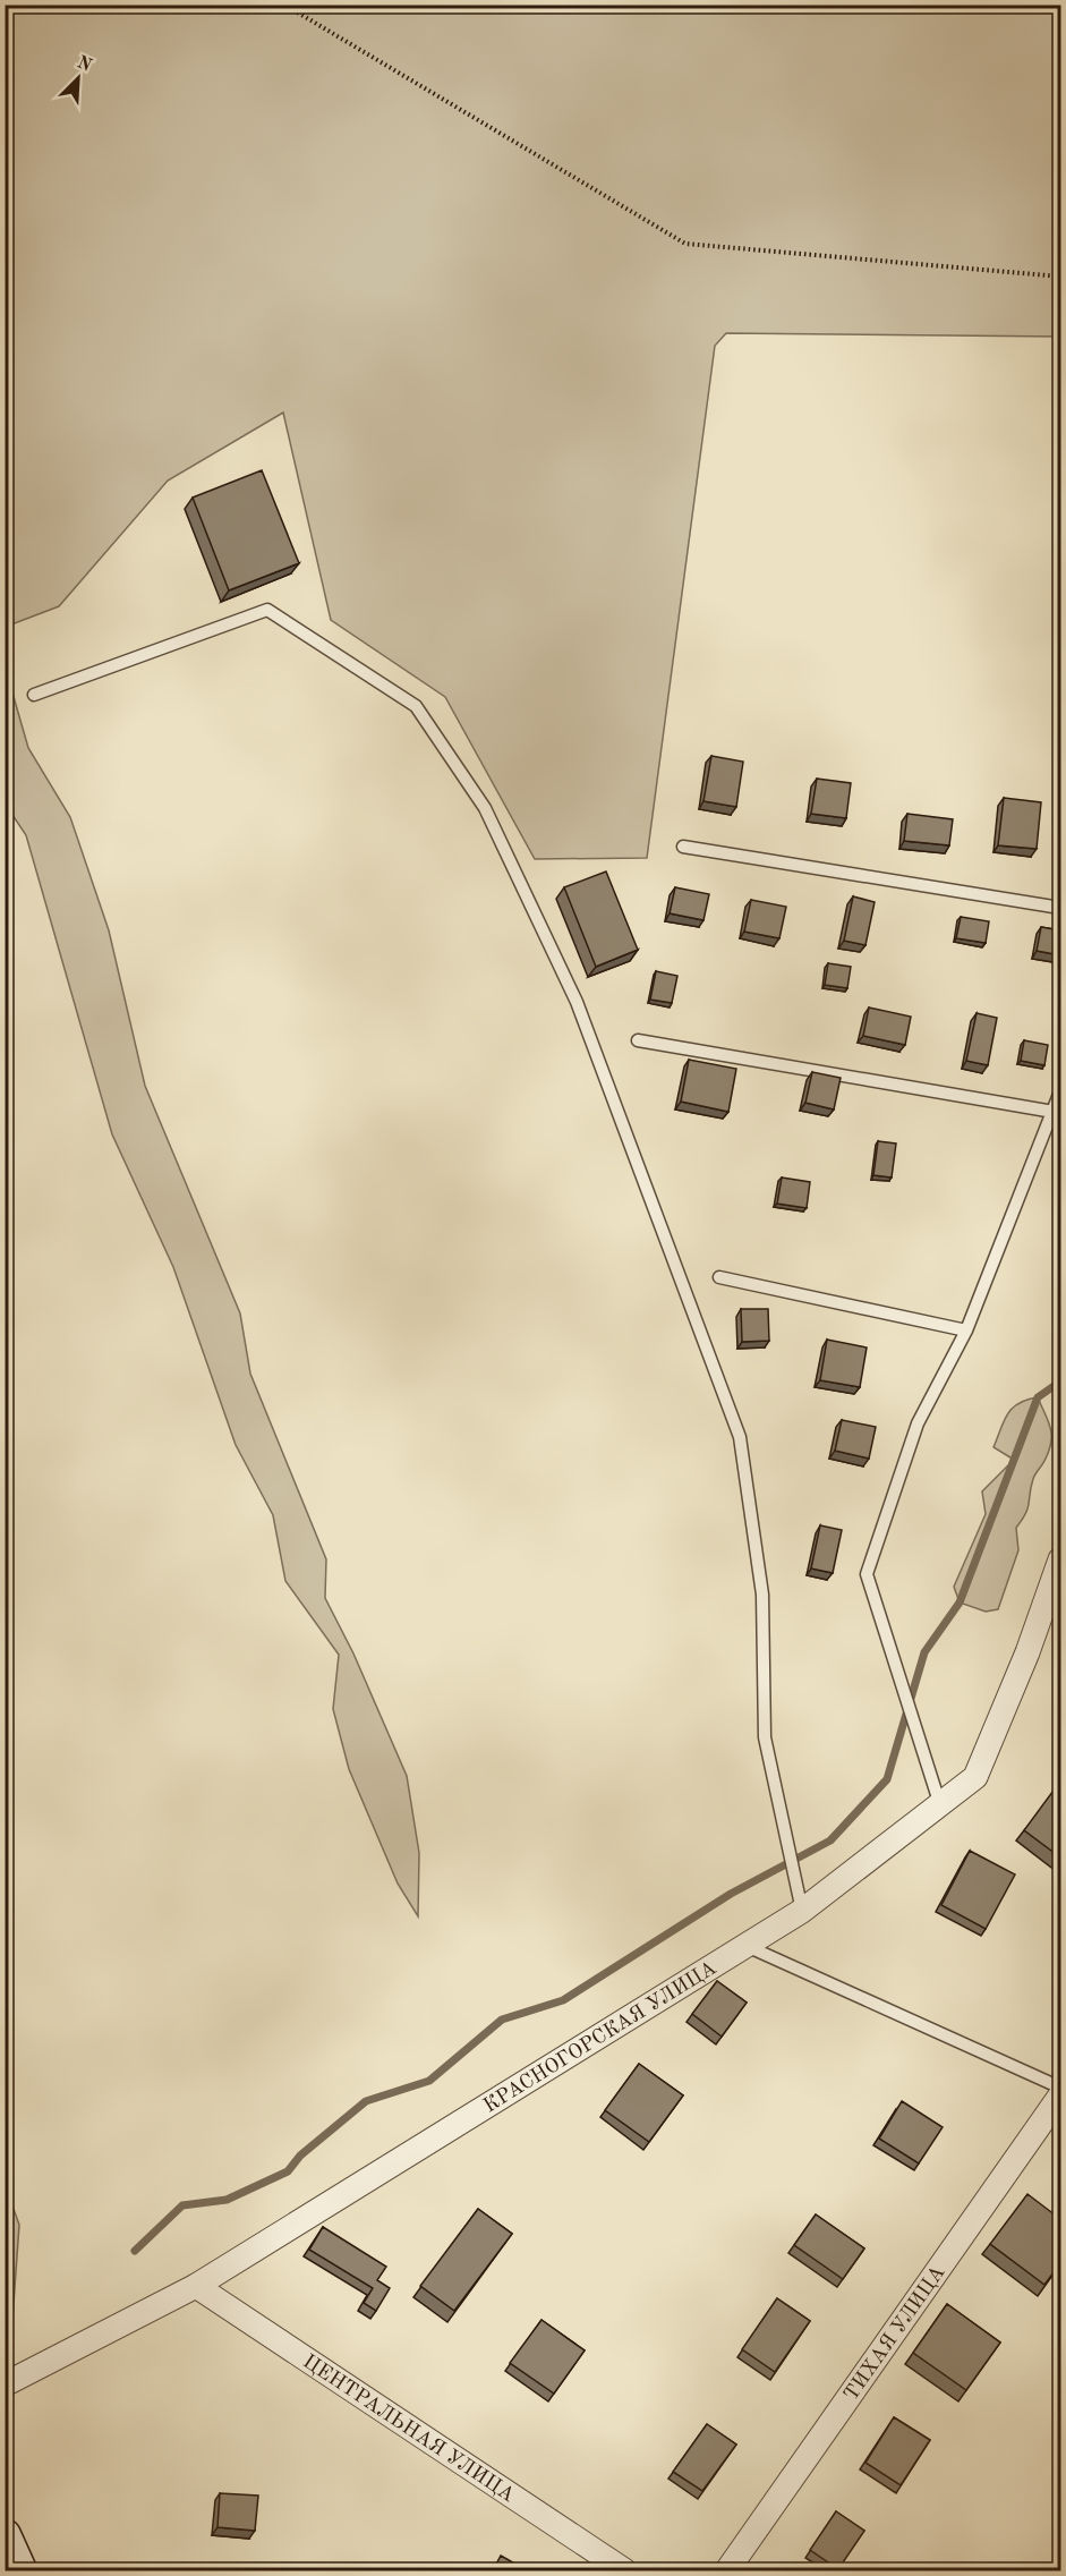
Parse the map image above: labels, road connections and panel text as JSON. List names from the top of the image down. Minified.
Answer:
{"streets":{"street":["КРАСНОГОРСКАЯ УЛИЦА","ТИХАЯ УЛИЦА","ЦЕНТРАЛЬНАЯ УЛИЦА"]},"crossings":[["КРАСНОГОРСКАЯ УЛИЦА","ЦЕНТРАЛЬНАЯ УЛИЦА"]],"north":"top right"}
